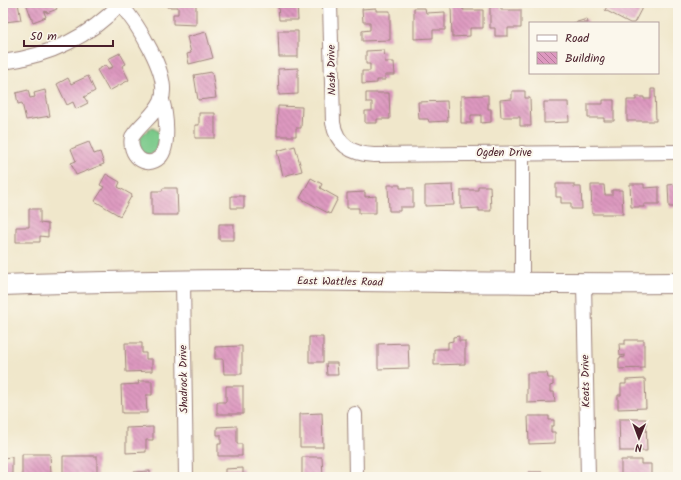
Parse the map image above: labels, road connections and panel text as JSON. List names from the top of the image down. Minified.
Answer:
{"streets":{"main road":["East Wattles Road"],"street":["Nash Drive","Ogden Drive","Shadrock Drive","Keats Drive"]},"crossings":[["Nash Drive","Ogden Drive"],["East Wattles Road","Shadrock Drive"],["East Wattles Road","Keats Drive"]],"legend":["Road","Building"],"scale_bar":"50 m","north":"bottom"}
